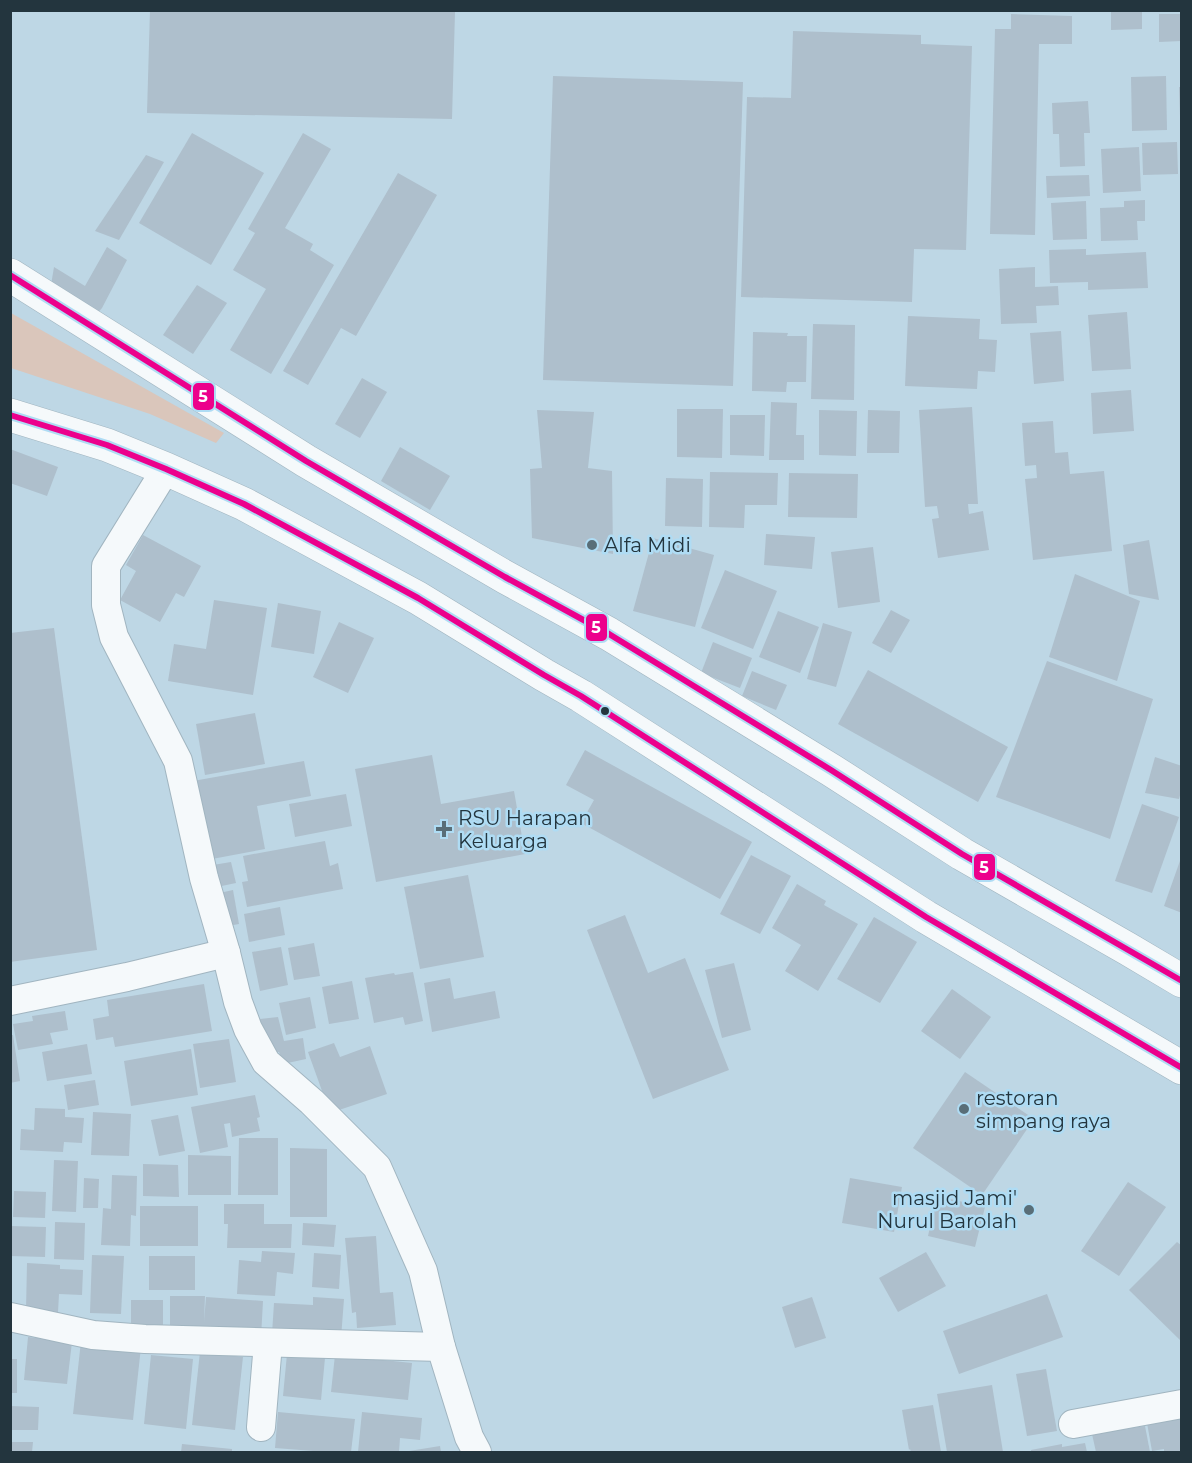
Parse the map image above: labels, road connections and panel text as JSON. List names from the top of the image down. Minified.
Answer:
{"places":{"other":["Alfa Midi","restoran simpang raya","masjid Jami' Nurul Barolah"],"health":["RSU Harapan Keluarga"]},"lines":["transit line 5"]}
